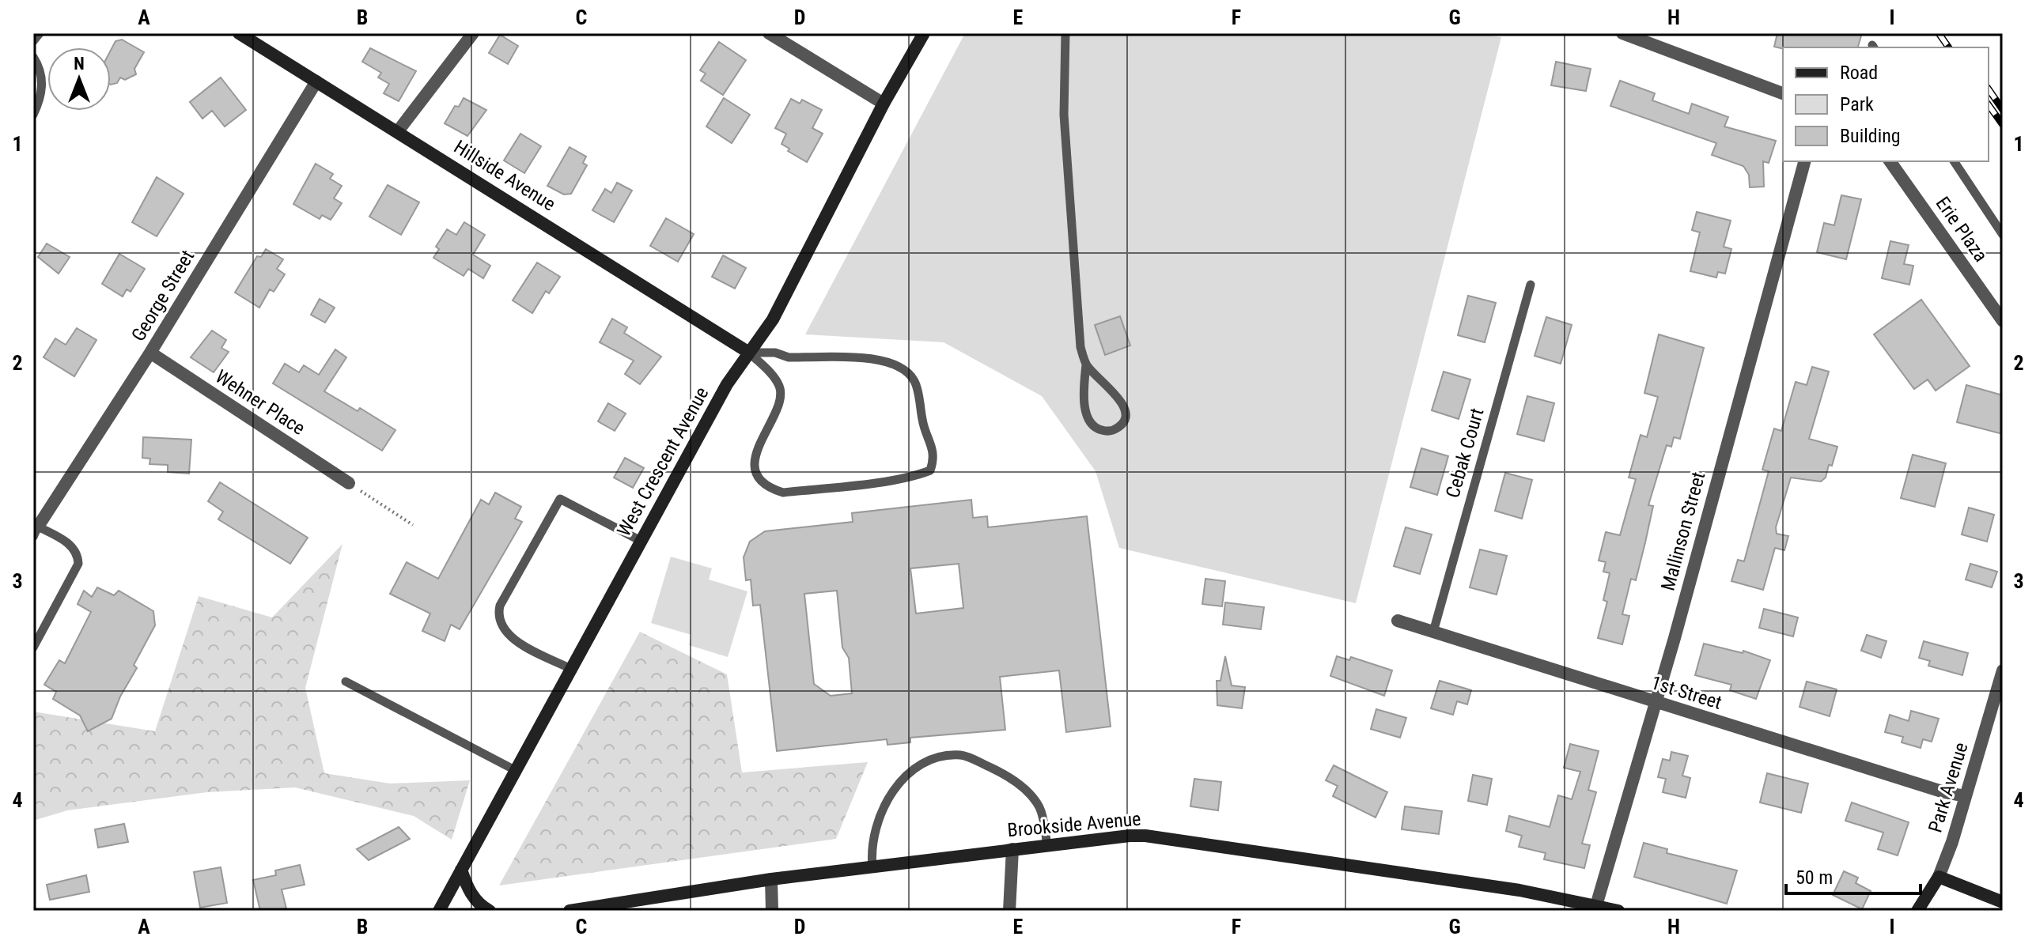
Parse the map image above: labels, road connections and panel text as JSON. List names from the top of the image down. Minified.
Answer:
{"streets":{"main road":["Hillside Avenue","West Crescent Avenue","Park Avenue","Brookside Avenue"],"street":["Erie Plaza","George Street","Wehner Place","Mallinson Street","1st Street"],"lane":["Cebak Court"]},"crossings":[["Hillside Avenue","George Street"],["Hillside Avenue","West Crescent Avenue"],["George Street","Wehner Place"],["Cebak Court","1st Street"],["Mallinson Street","1st Street"],["Mallinson Street","Brookside Avenue"],["1st Street","Park Avenue"]],"legend":["Road","Park","Building"],"scale_bar":"50 m","north":"top","grid":{"columns":["A","B","C","D","E","F","G","H","I"],"rows":["1","2","3","4"]}}
